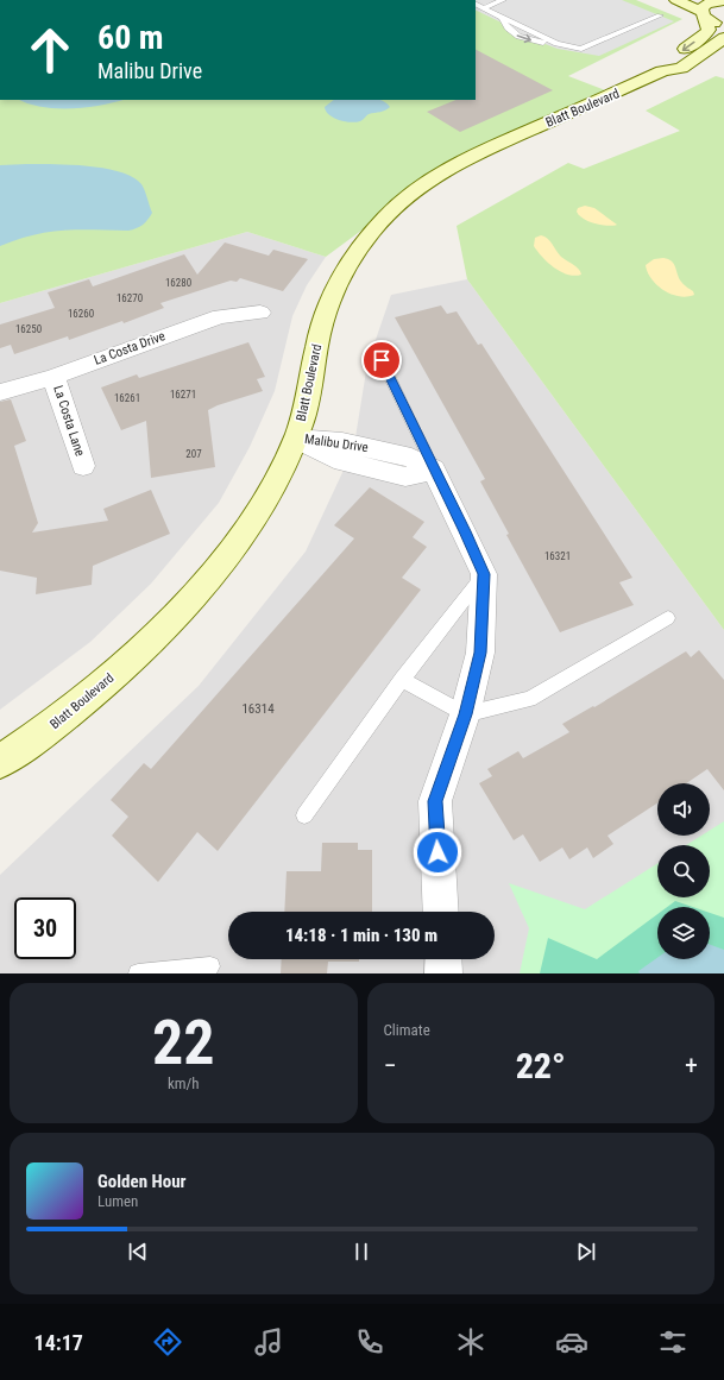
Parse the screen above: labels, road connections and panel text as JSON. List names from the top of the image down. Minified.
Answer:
{"streets":{"street":["Blatt Boulevard","La Costa Drive","La Costa Lane","Malibu Drive"]},"crossings":[["Blatt Boulevard","Malibu Drive"],["La Costa Drive","La Costa Lane"]],"house_numbers":["16280","16270","16260","16250","16271","16261","207","16321","16314"],"page":{"turn":["60 m","Malibu Drive"],"limit":"30","trip":"14:18 · 1 min · 130 m","tile":[["22","km/h"],"Climate"],"heat":["−","22°","+"],"song":["Golden Hour","Lumen"],"tabs":"14:17"}}
